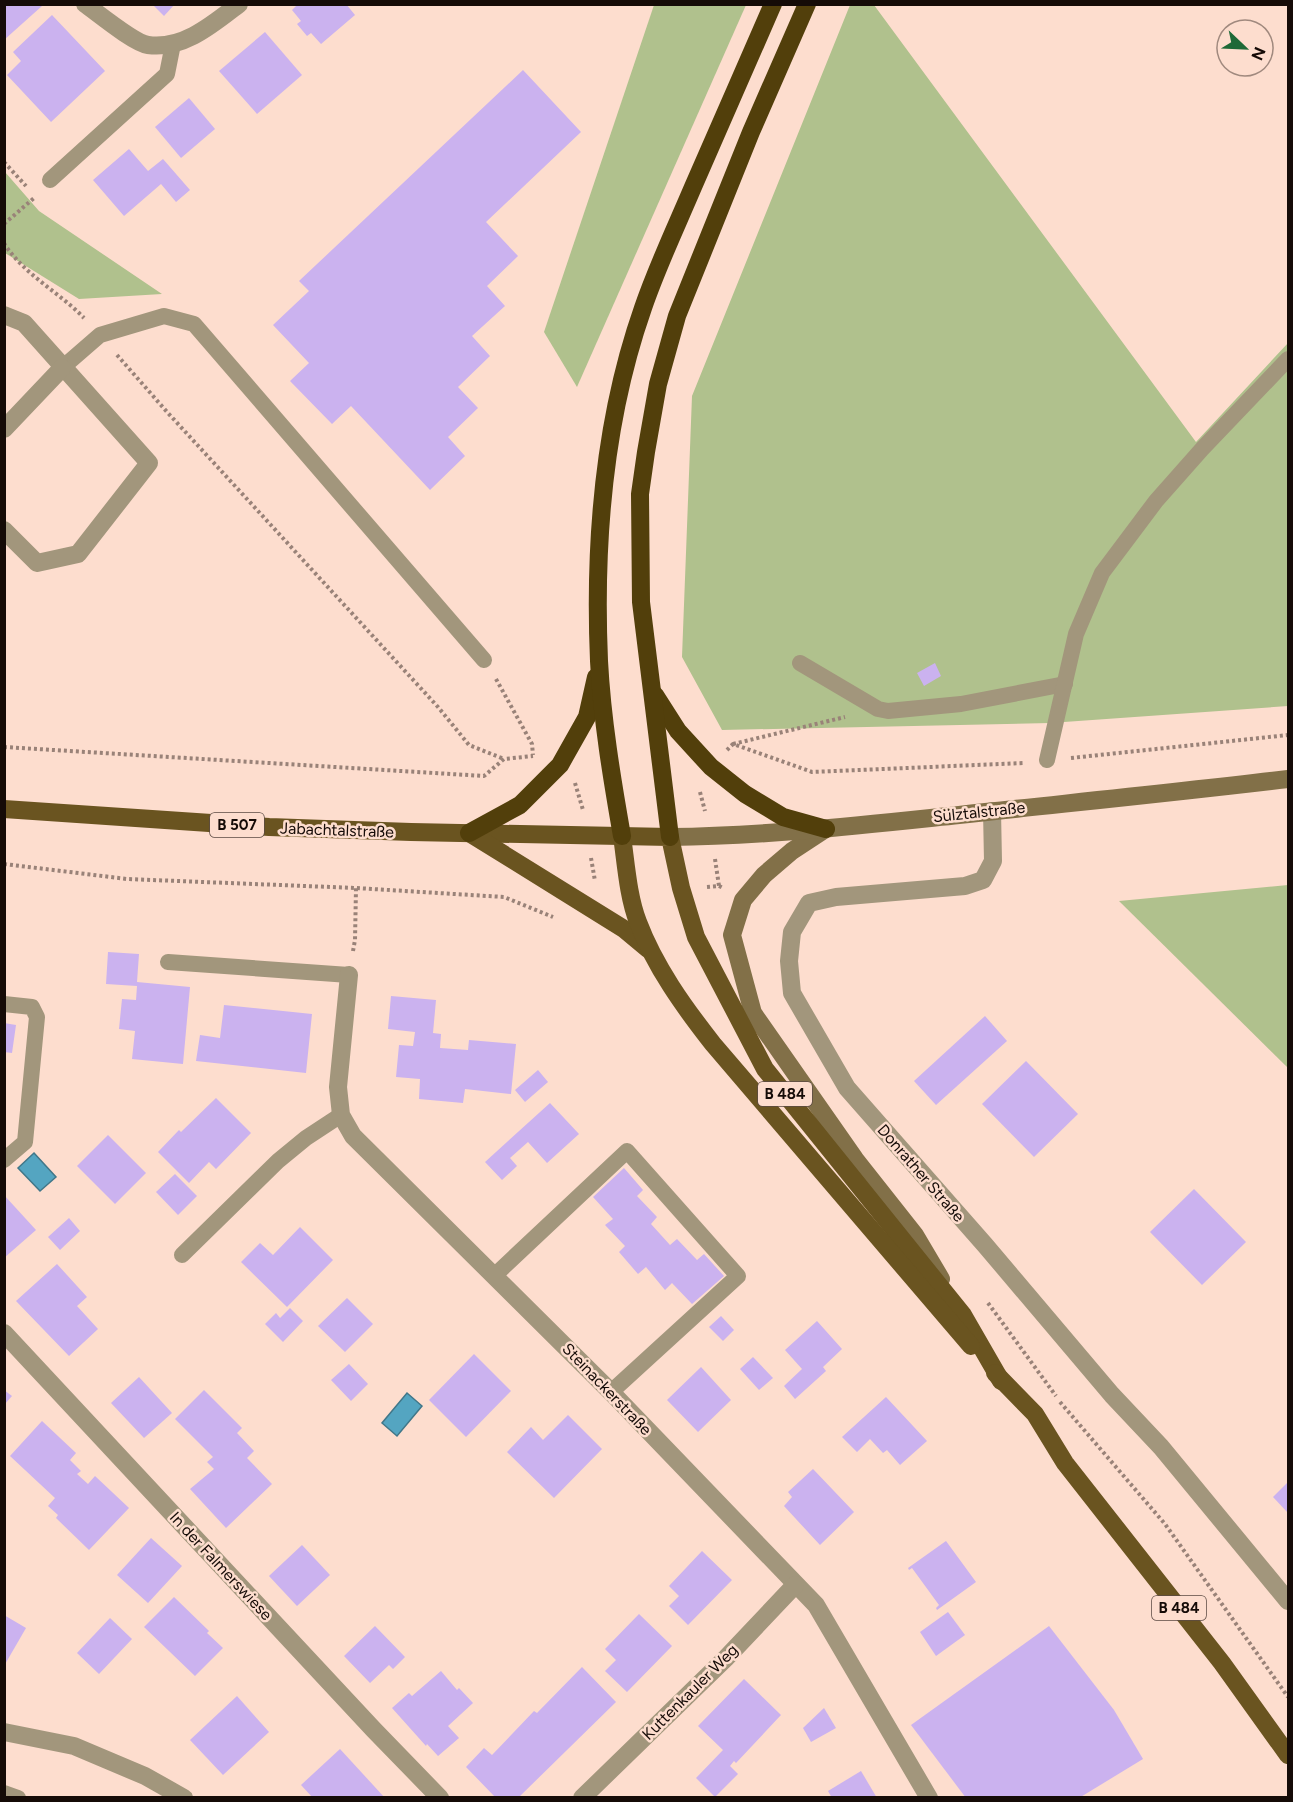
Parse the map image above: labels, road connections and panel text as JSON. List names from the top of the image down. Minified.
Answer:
{"streets":{"main road":["Sülztalstraße","B 507","Jabachtalstraße","B 484"],"street":["Donrather Straße","Steinackerstraße","In der Falmerswiese","Kuttenkauler Weg"]},"crossings":[["Sülztalstraße","Jabachtalstraße"],["Sülztalstraße","B 484"],["Sülztalstraße","Donrather Straße"],["Jabachtalstraße","B 484"],["Steinackerstraße","Kuttenkauler Weg"]],"north":"bottom right"}
